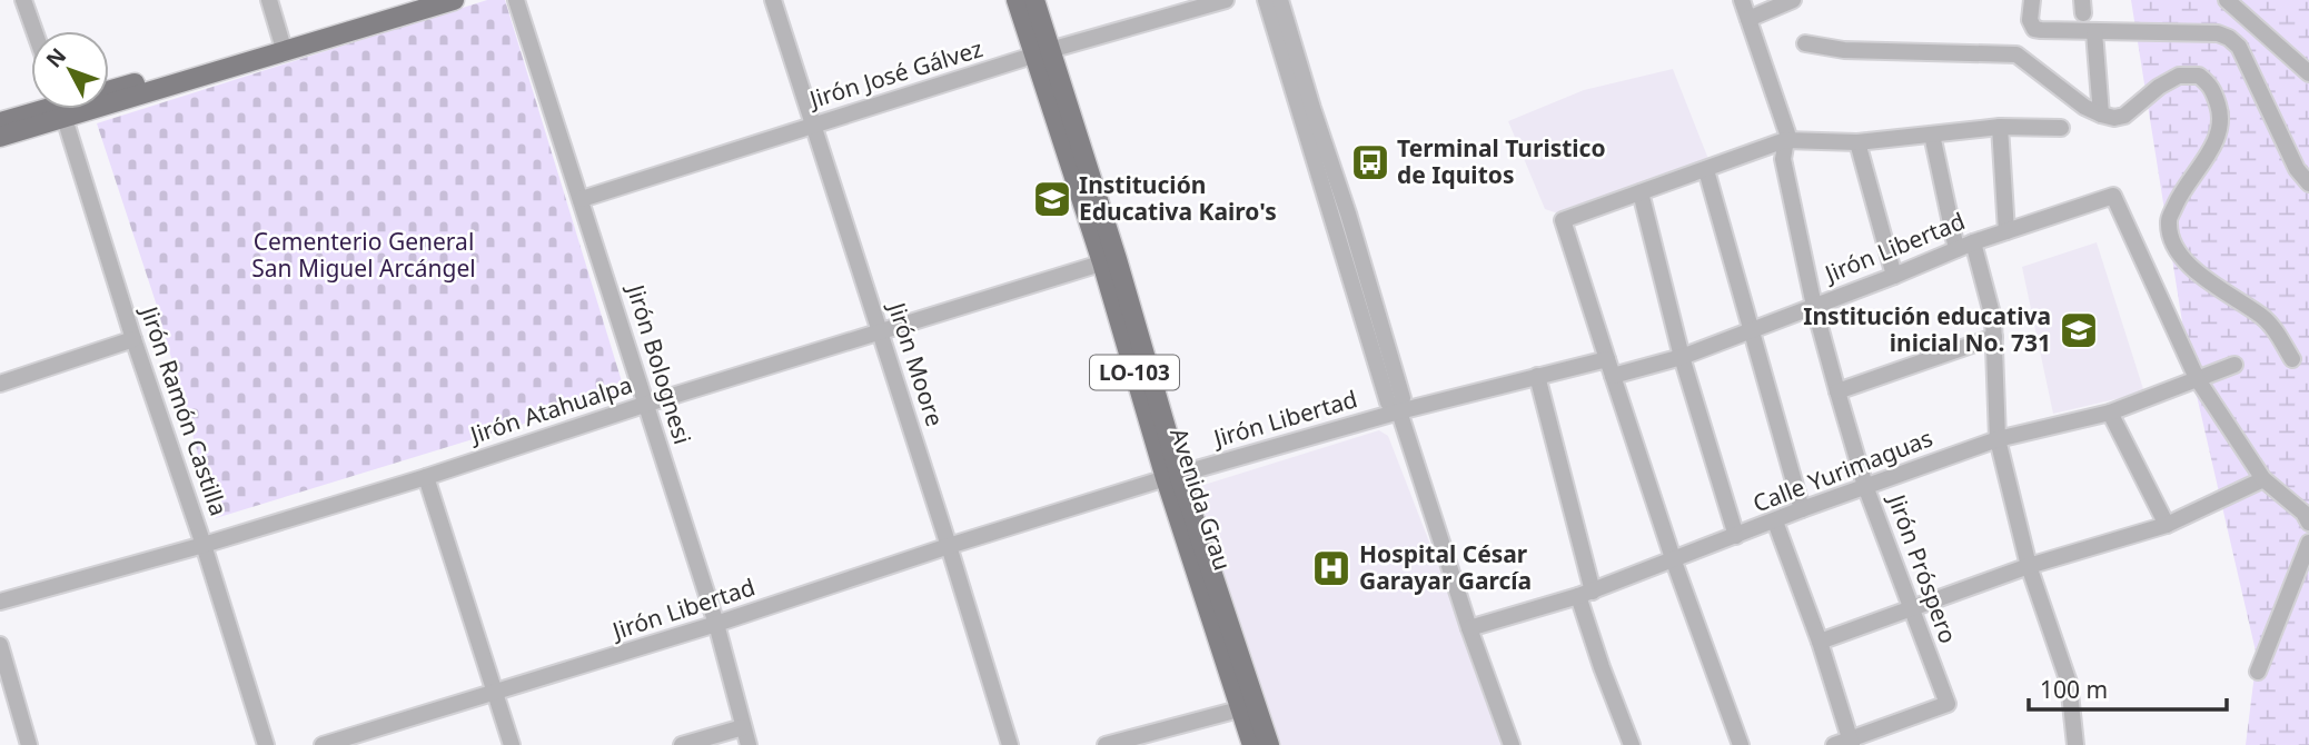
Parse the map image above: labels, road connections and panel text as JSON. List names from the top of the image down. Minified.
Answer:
{"streets":{"main road":["LO-103","Avenida Grau"],"street":["Jirón José Gálvez","Jirón Libertad","Jirón Bolognesi","Jirón Moore","Jirón Atahualpa","Jirón Ramón Castilla","Calle Yurimaguas","Jirón Próspero"]},"crossings":[["Jirón José Gálvez","Jirón Bolognesi"],["Jirón José Gálvez","Jirón Moore"],["Jirón José Gálvez","Avenida Grau"],["Jirón Libertad","Jirón Bolognesi"],["Jirón Libertad","Jirón Moore"],["Jirón Libertad","Calle Yurimaguas"],["Jirón Libertad","Avenida Grau"],["Jirón Libertad","Jirón Próspero"],["Jirón Bolognesi","Jirón Atahualpa"],["Jirón Moore","Jirón Atahualpa"],["Jirón Atahualpa","Jirón Ramón Castilla"],["Jirón Atahualpa","Avenida Grau"],["Calle Yurimaguas","Jirón Próspero"]],"parks":["Cementerio General San Miguel Arcángel"],"places":{"bus stop":["Terminal Turistico de Iquitos"],"school or university":["Institución Educativa Kairo's","Institución educativa inicial No. 731"],"hospital":["Hospital César Garayar García"]},"scale_bar":"100 m","north":"top left"}
